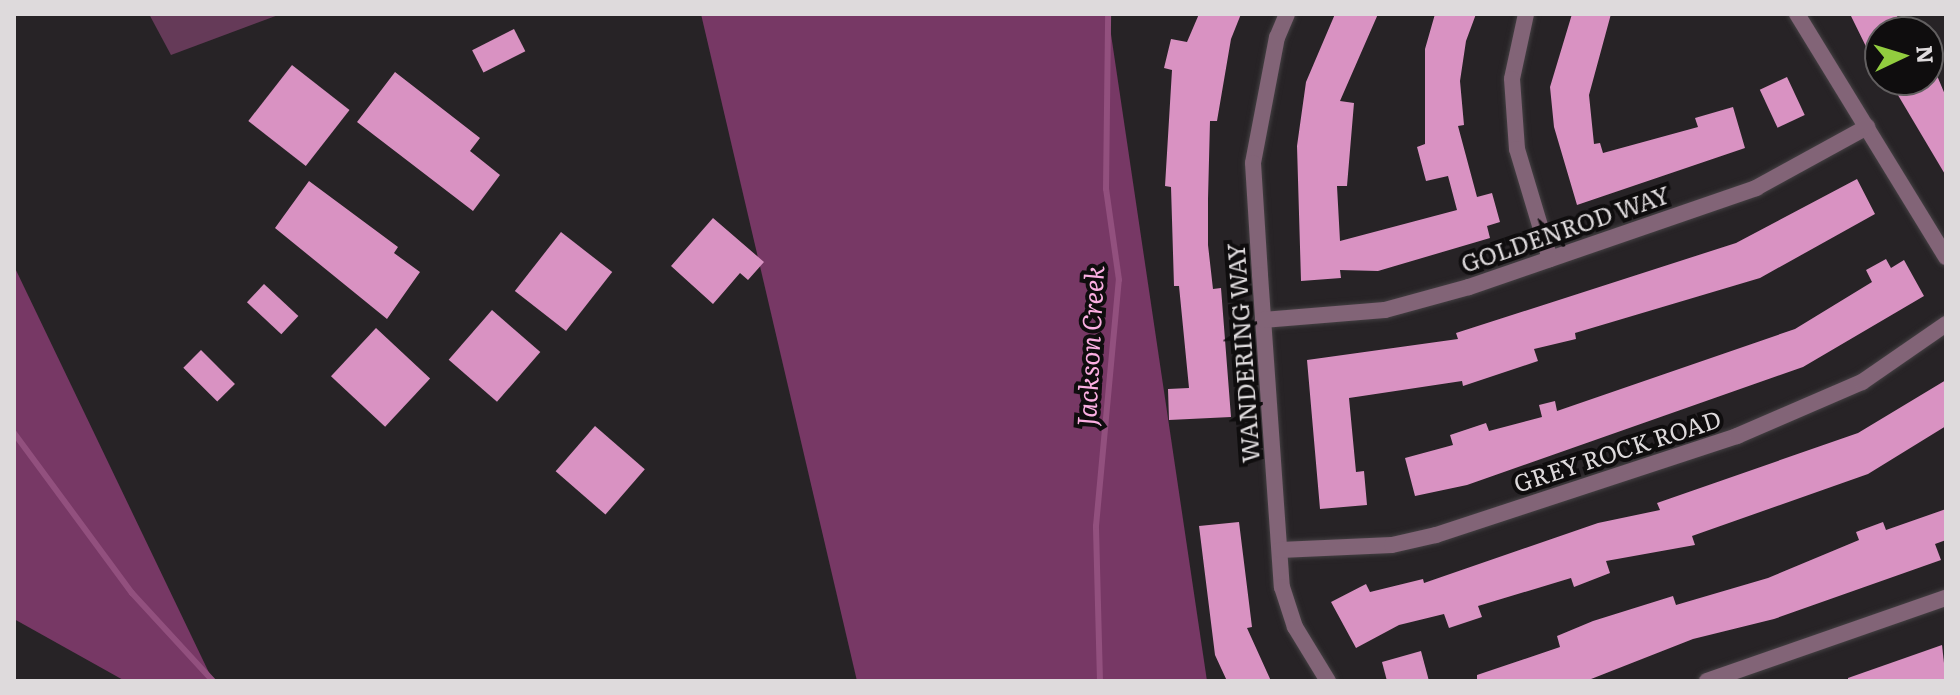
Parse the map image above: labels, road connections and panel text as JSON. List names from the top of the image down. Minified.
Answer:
{"streets":{"street":["GOLDENROD WAY","WANDERING WAY","GREY ROCK ROAD"]},"crossings":[["GOLDENROD WAY","WANDERING WAY"],["WANDERING WAY","GREY ROCK ROAD"]],"water":["Jackson Creek"],"north":"right"}
